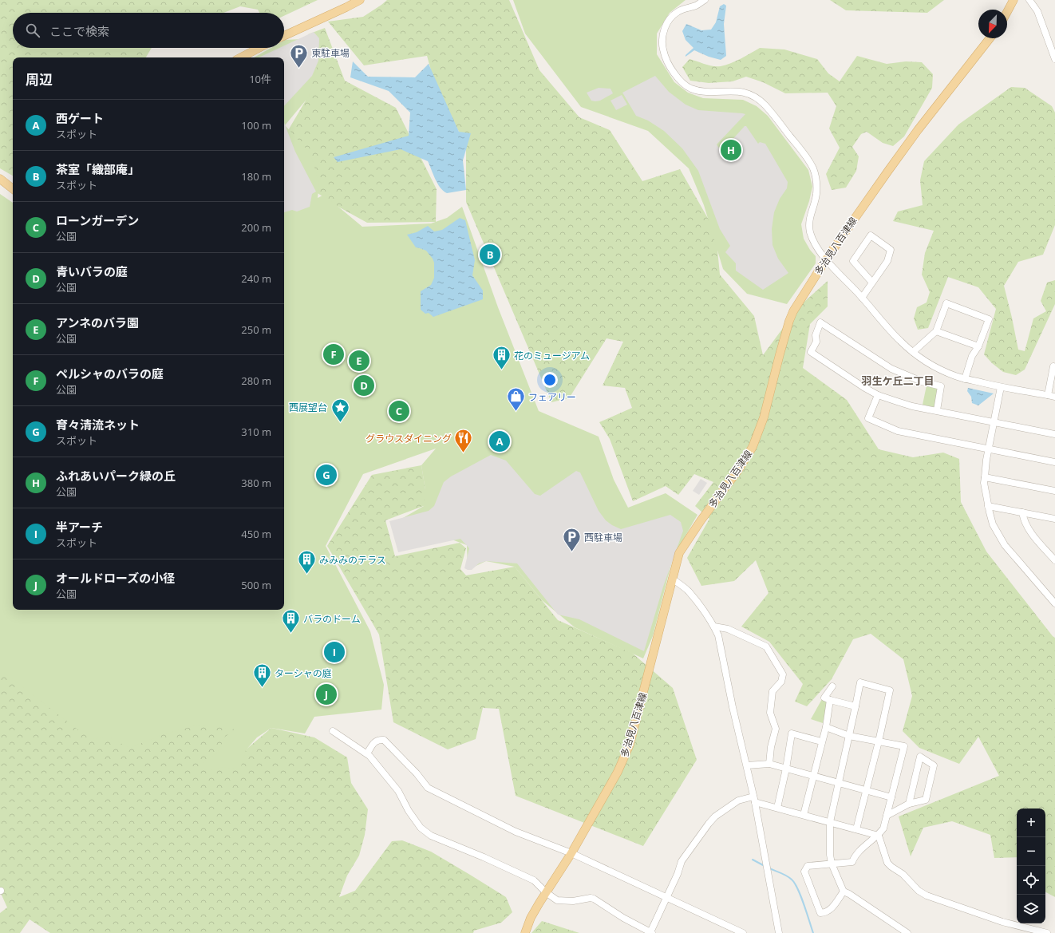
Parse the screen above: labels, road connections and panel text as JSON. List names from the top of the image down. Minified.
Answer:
{"streets":{"main road":["多治見八百津線"]},"districts":["羽生ケ丘二丁目"],"places":{"parking":["東駐車場","西駐車場"],"building":["花のミュージアム","みみみのテラス","バラのドーム","ターシャの庭"],"shop":["フェアリー"],"place":["西展望台"],"restaurant":["グラウスダイニング"]},"north":"bottom left","page":{"search":"ここで検索","heading":["周辺","10件"],"list":[{"mark":"A","name":"西ゲート","note":"スポット","value":"100 m"},{"mark":"B","name":"茶室「織部庵」","note":"スポット","value":"180 m"},{"mark":"C","name":"ローンガーデン","note":"公園","value":"200 m"},{"mark":"D","name":"青いバラの庭","note":"公園","value":"240 m"},{"mark":"E","name":"アンネのバラ園","note":"公園","value":"250 m"},{"mark":"F","name":"ペルシャのバラの庭","note":"公園","value":"280 m"},{"mark":"G","name":"育々清流ネット","note":"スポット","value":"310 m"},{"mark":"H","name":"ふれあいパーク緑の丘","note":"公園","value":"380 m"},{"mark":"I","name":"半アーチ","note":"スポット","value":"450 m"},{"mark":"J","name":"オールドローズの小径","note":"公園","value":"500 m"}],"pins":["H","B","F","E","D","C","A","G","I","J"],"map_buttons":["+","−"]}}
